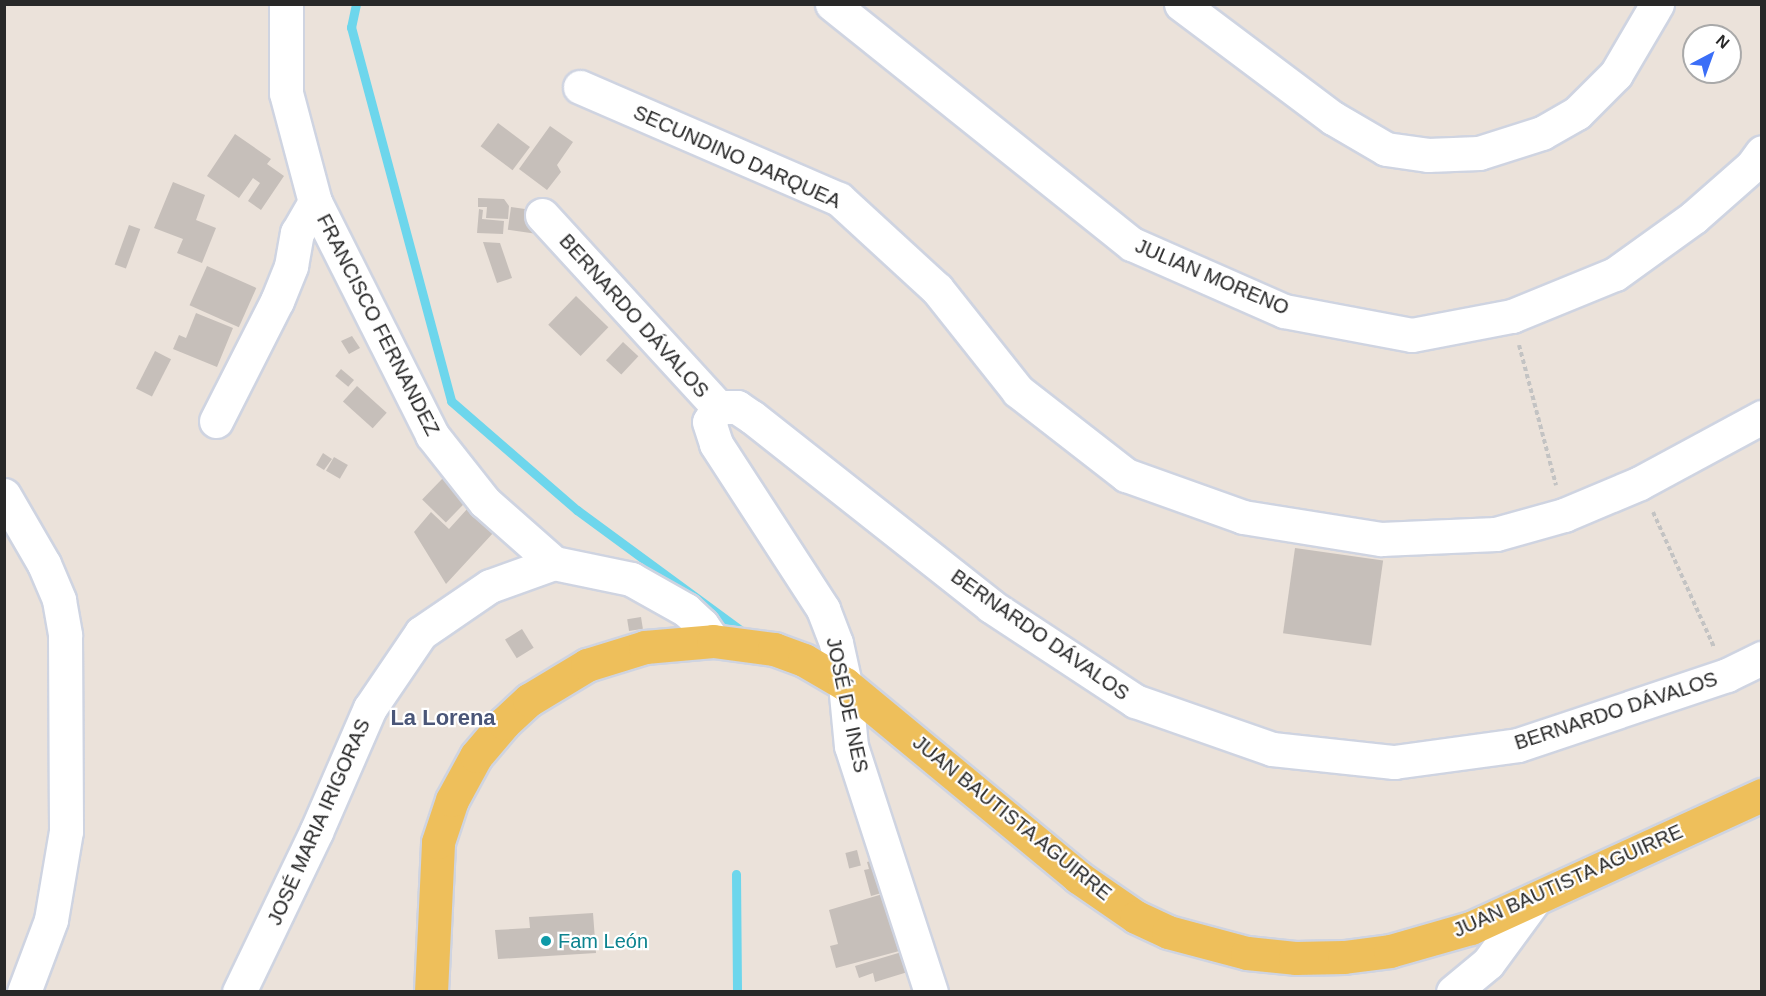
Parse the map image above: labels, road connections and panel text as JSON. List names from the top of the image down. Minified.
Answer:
{"streets":{"main road":["JUAN BAUTISTA AGUIRRE"],"street":["SECUNDINO DARQUEA","JULIAN MORENO","BERNARDO DÁVALOS","FRANCISCO FERNANDEZ","JOSÉ DE INES","JOSÉ MARIA IRIGORAS"]},"crossings":[["BERNARDO DÁVALOS","JOSÉ DE INES"],["FRANCISCO FERNANDEZ","JOSÉ MARIA IRIGORAS"],["JOSÉ DE INES","JUAN BAUTISTA AGUIRRE"]],"districts":["La Lorena"],"places":["Fam León"],"north":"top right"}
